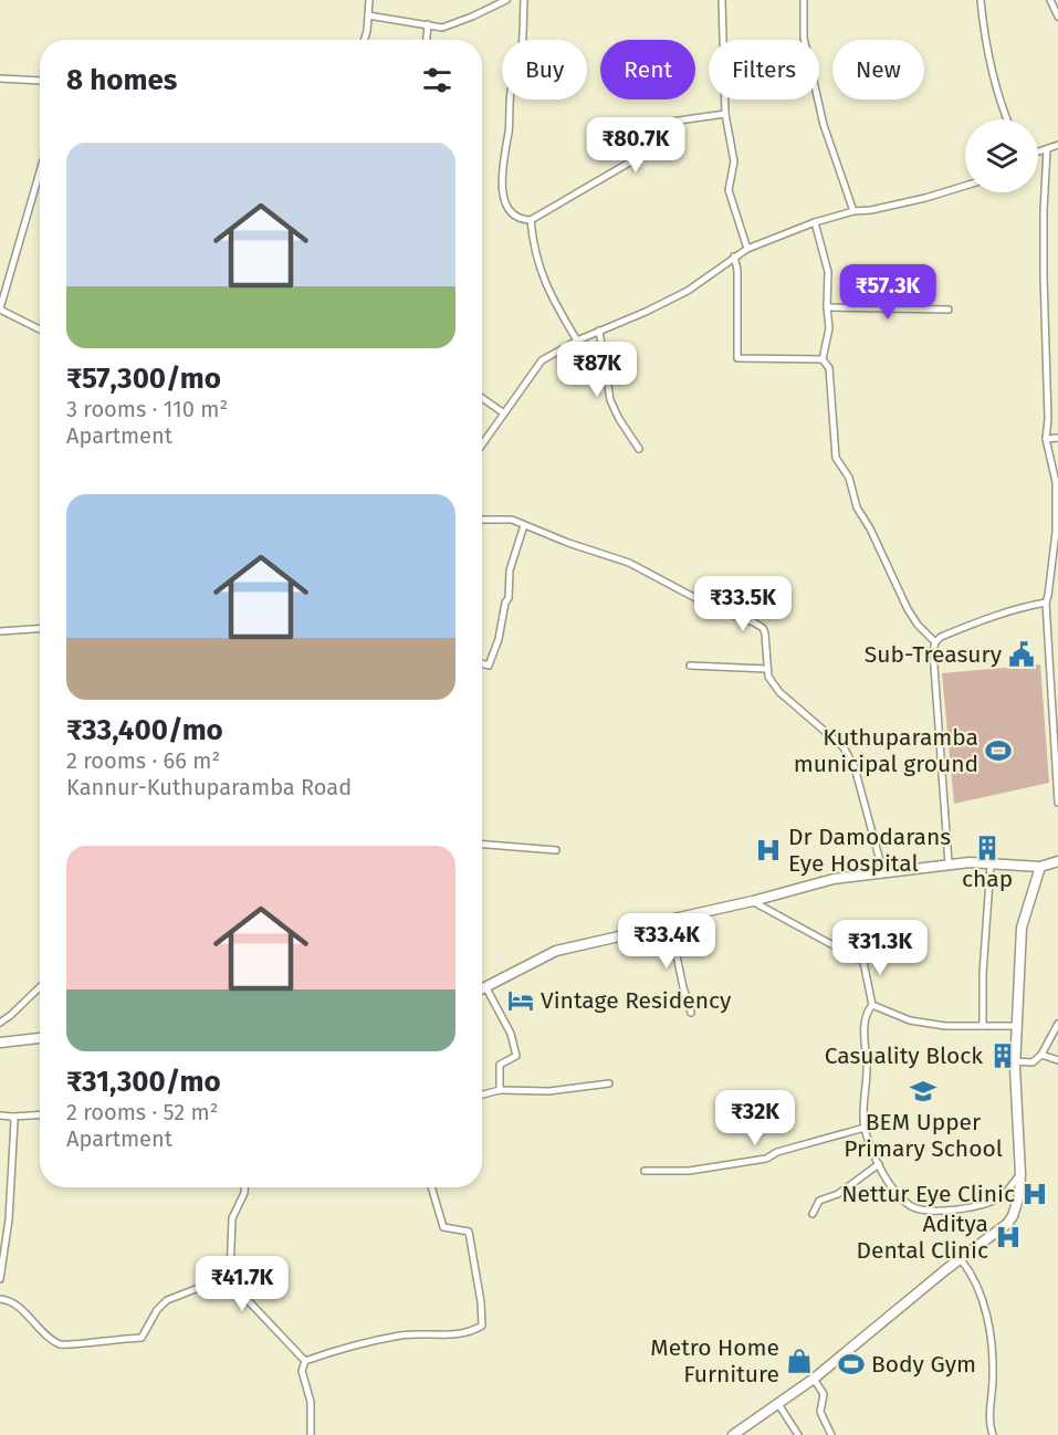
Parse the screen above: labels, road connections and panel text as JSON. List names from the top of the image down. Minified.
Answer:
{"places":{"public building":["Sub-Treasury"],"sports":["Kuthuparamba municipal ground","Body Gym"],"building":["chap","Casuality Block"],"hospital":["Dr Damodarans Eye Hospital","Nettur Eye Clinic","Aditya Dental Clinic"],"hotel":["Vintage Residency"],"school or university":["BEM Upper Primary School"],"shop":["Metro Home Furniture"]},"page":{"chip":["Buy","Rent","Filters","New"],"heading":"8 homes","price":["₹80.7K","₹57.3K","₹87K","₹33.5K","₹33.4K","₹31.3K","₹32K","₹41.7K"],"list":[{"name":"₹57,300/mo","note":"3 rooms · 110 m² · Apartment"},{"name":"₹33,400/mo","note":"2 rooms · 66 m² · Kannur-Kuthuparamba Road"},{"name":"₹31,300/mo","note":"2 rooms · 52 m² · Apartment"}]}}
